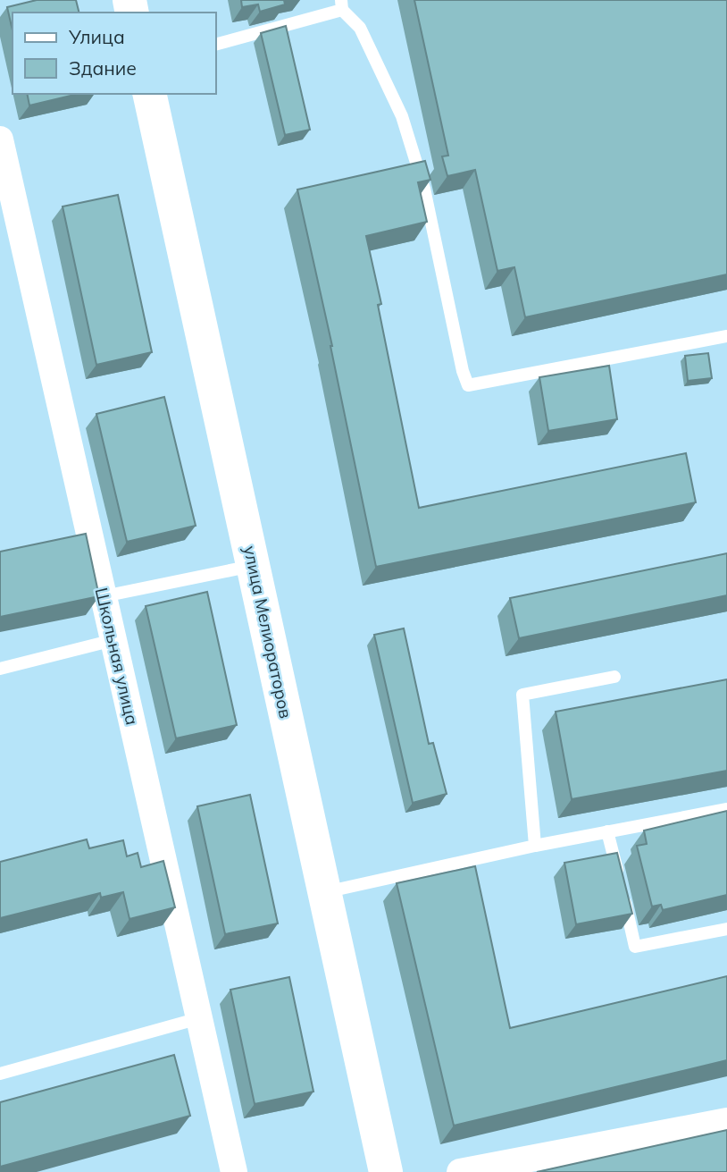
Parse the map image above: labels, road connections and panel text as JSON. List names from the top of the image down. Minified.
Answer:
{"streets":{"street":["улица Мелиораторов","Школьная улица"]},"legend":["Улица","Здание"]}
